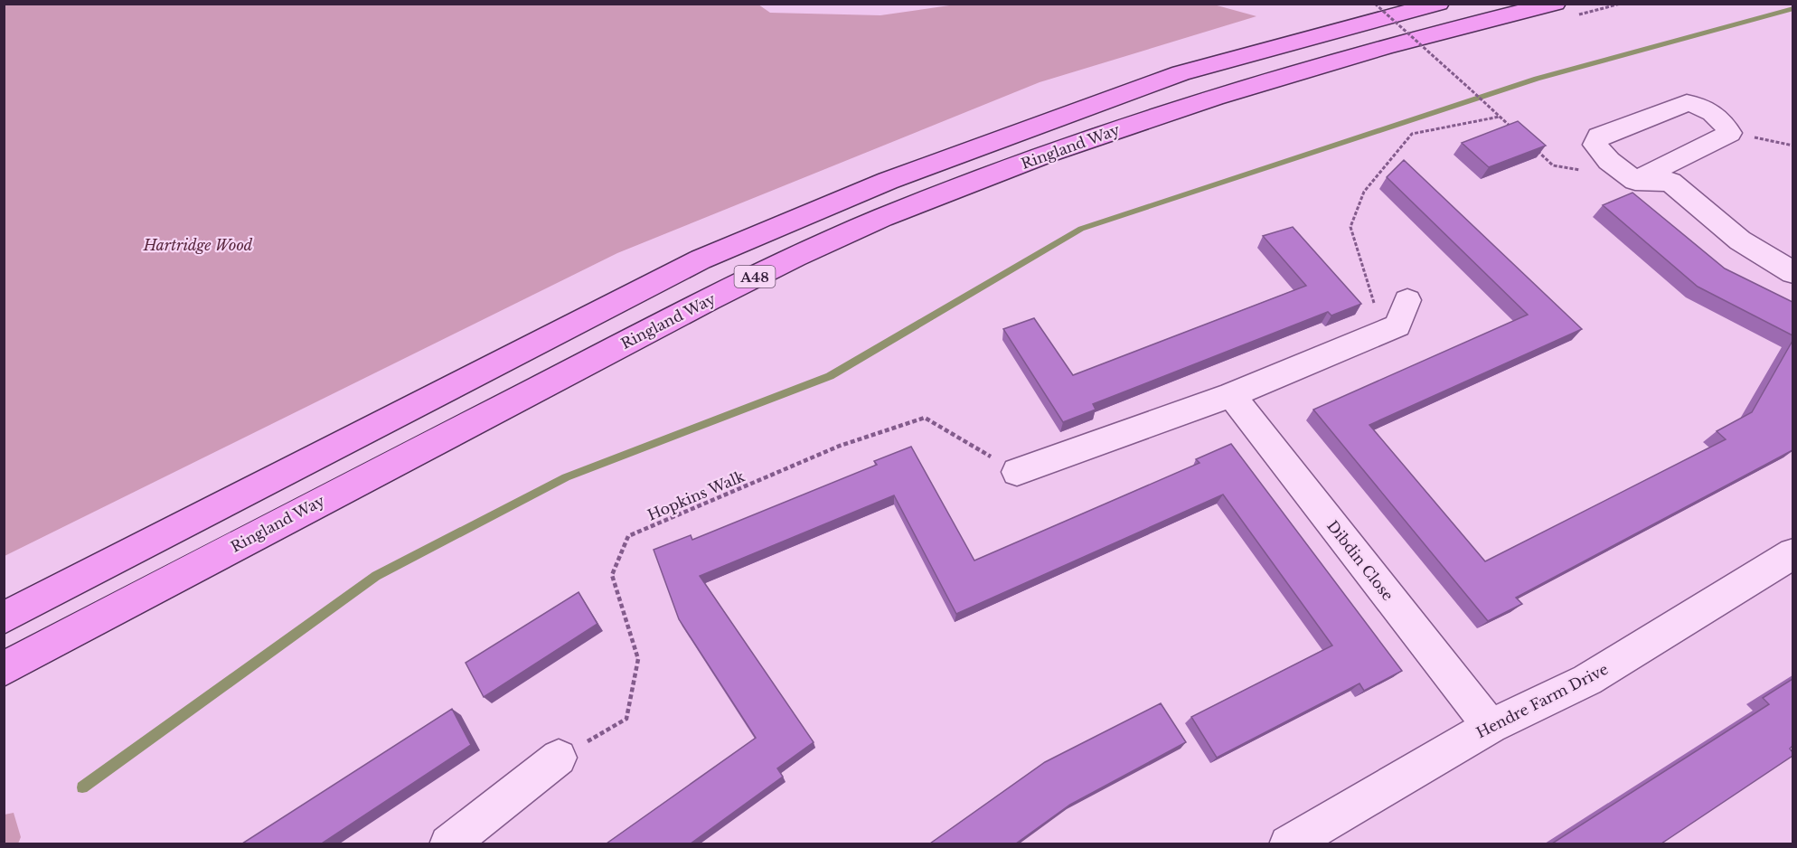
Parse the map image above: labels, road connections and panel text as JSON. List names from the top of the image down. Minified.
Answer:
{"streets":{"main road":["Ringland Way","A48"],"street":["Dibdin Close","Hendre Farm Drive"],"path":["Hopkins Walk"]},"crossings":[["Dibdin Close","Hendre Farm Drive"]],"parks":["Hartridge Wood"]}
